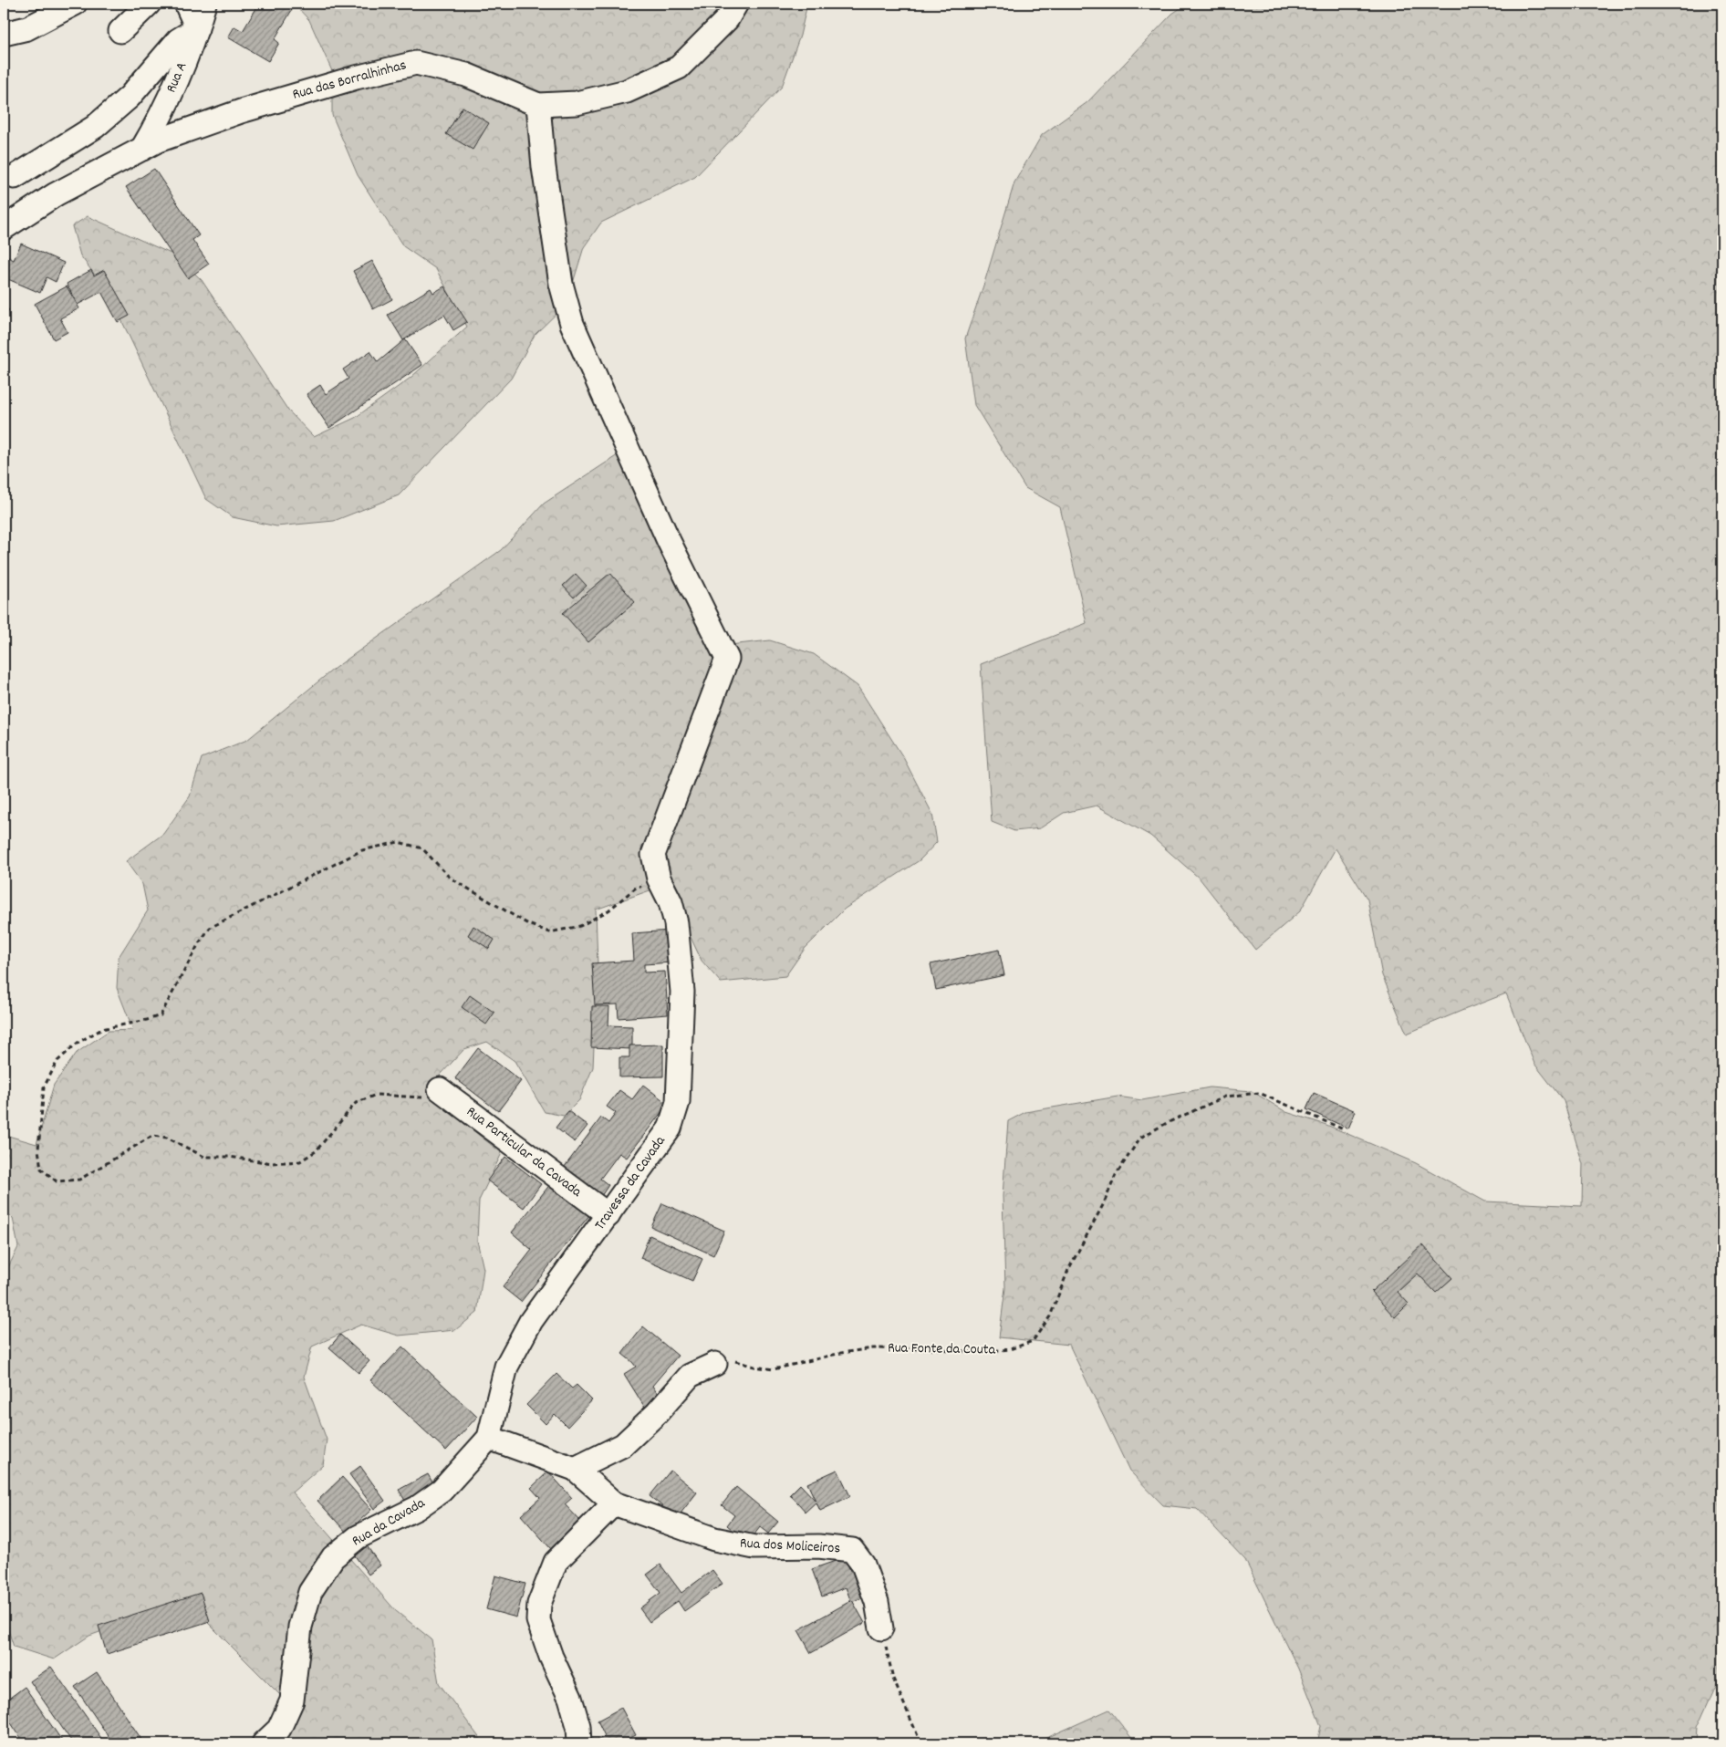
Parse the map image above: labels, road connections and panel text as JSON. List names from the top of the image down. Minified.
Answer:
{"streets":{"street":["Rua A","Rua das Borralhinhas","Rua Particular da Cavada","Travessa da Cavada","Rua da Cavada","Rua dos Moliceiros"],"path":["Rua Fonte da Couta"]},"crossings":[["Rua A","Rua das Borralhinhas"],["Rua das Borralhinhas","Travessa da Cavada"],["Rua Particular da Cavada","Travessa da Cavada"],["Travessa da Cavada","Rua da Cavada"],["Travessa da Cavada","Rua dos Moliceiros"],["Rua da Cavada","Rua dos Moliceiros"]]}
